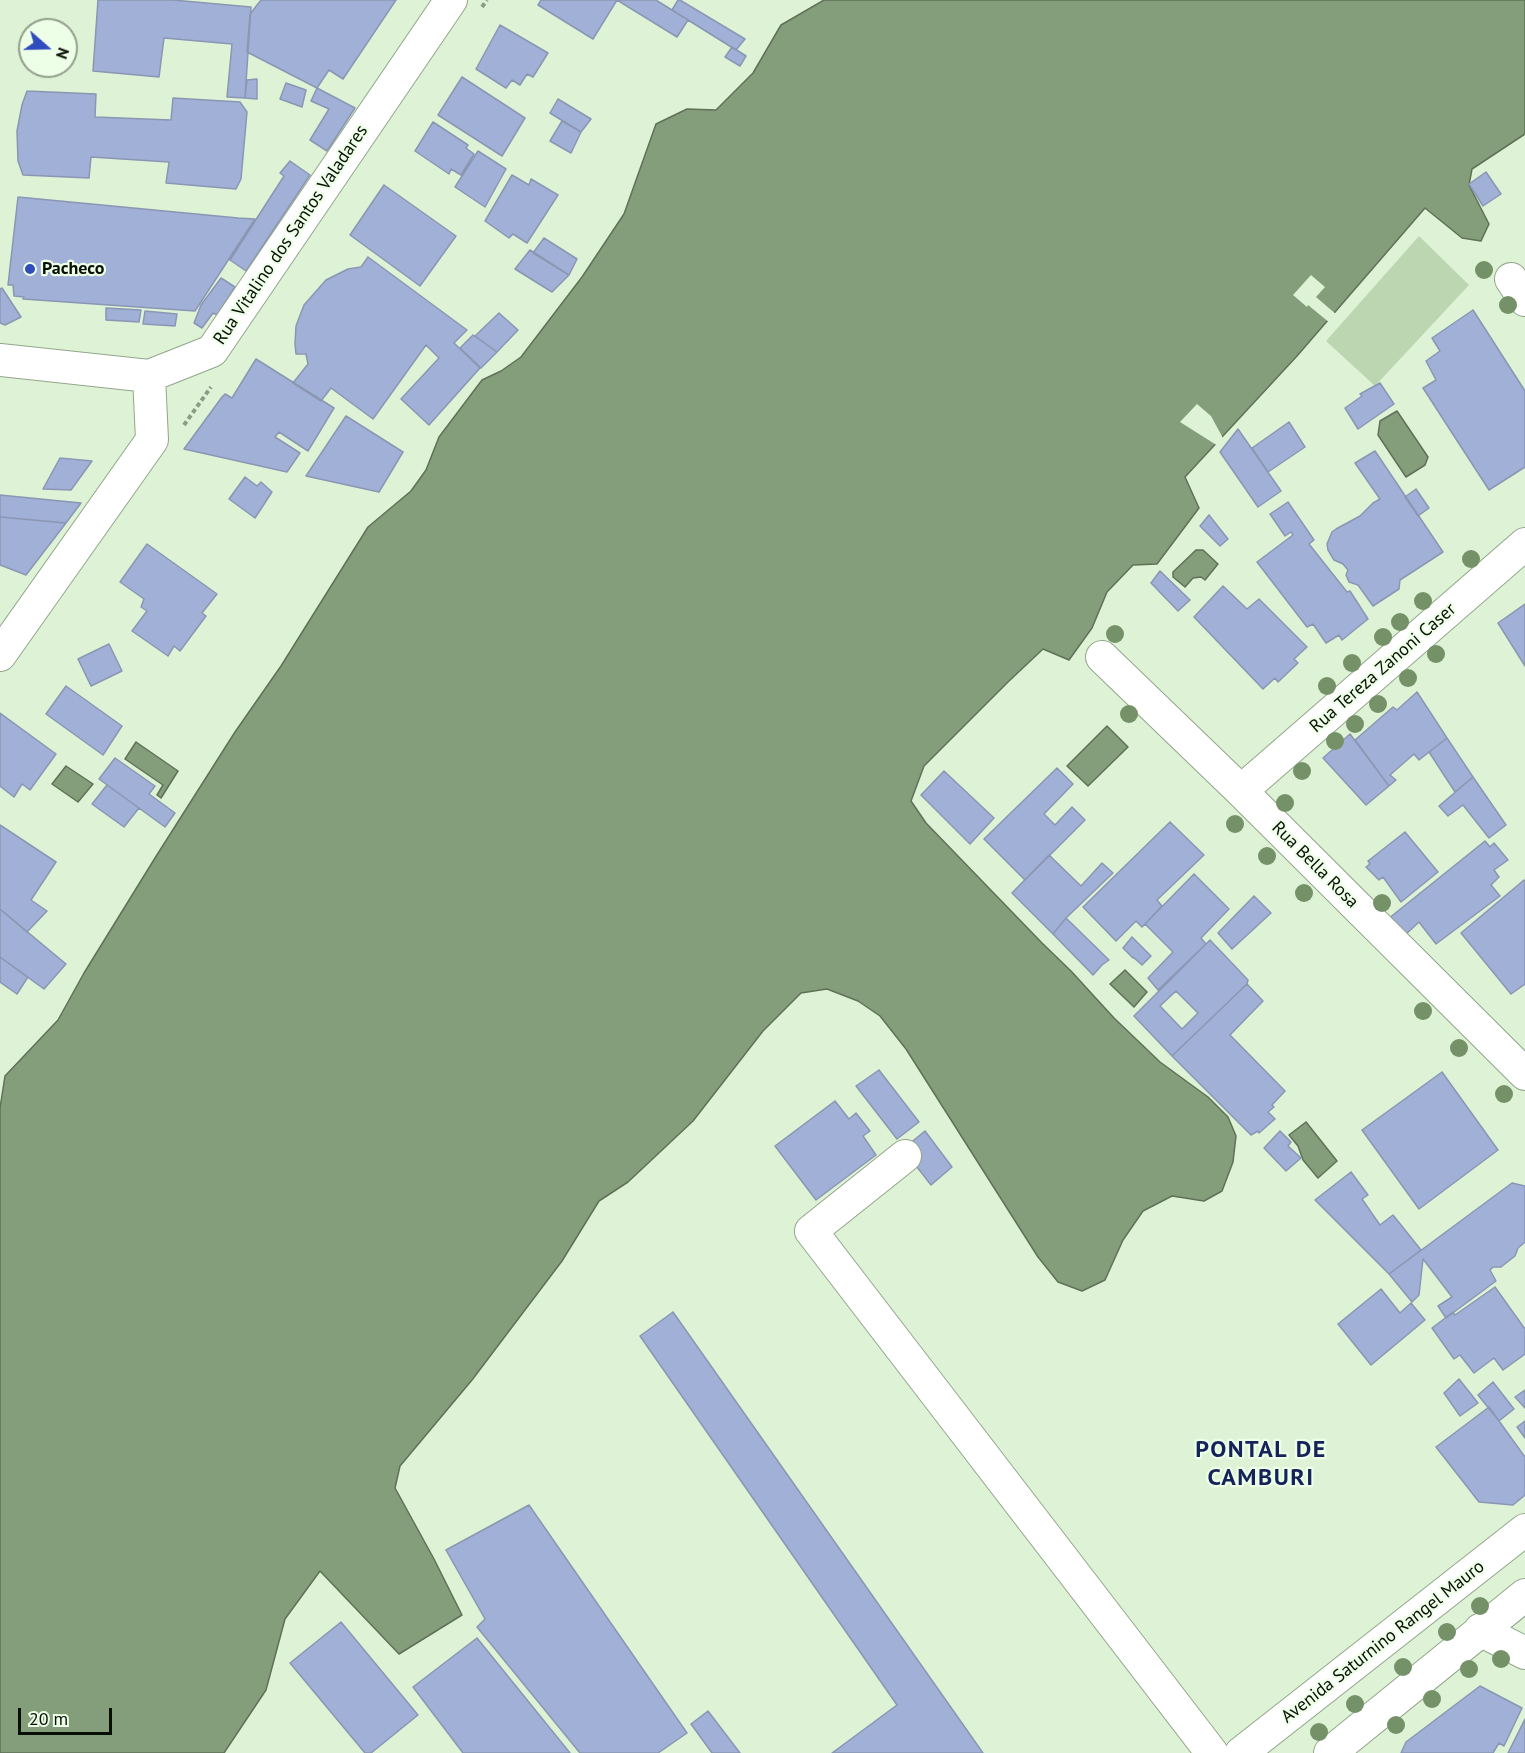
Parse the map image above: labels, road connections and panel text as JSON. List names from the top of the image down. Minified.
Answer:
{"streets":{"street":["Rua Vitalino dos Santos Valadares","Rua Tereza Zanoni Caser","Rua Bella Rosa","Avenida Saturnino Rangel Mauro"]},"crossings":[["Rua Tereza Zanoni Caser","Rua Bella Rosa"]],"districts":["PONTAL DE CAMBURI"],"places":["Pacheco"],"scale_bar":"20 m","north":"right"}
